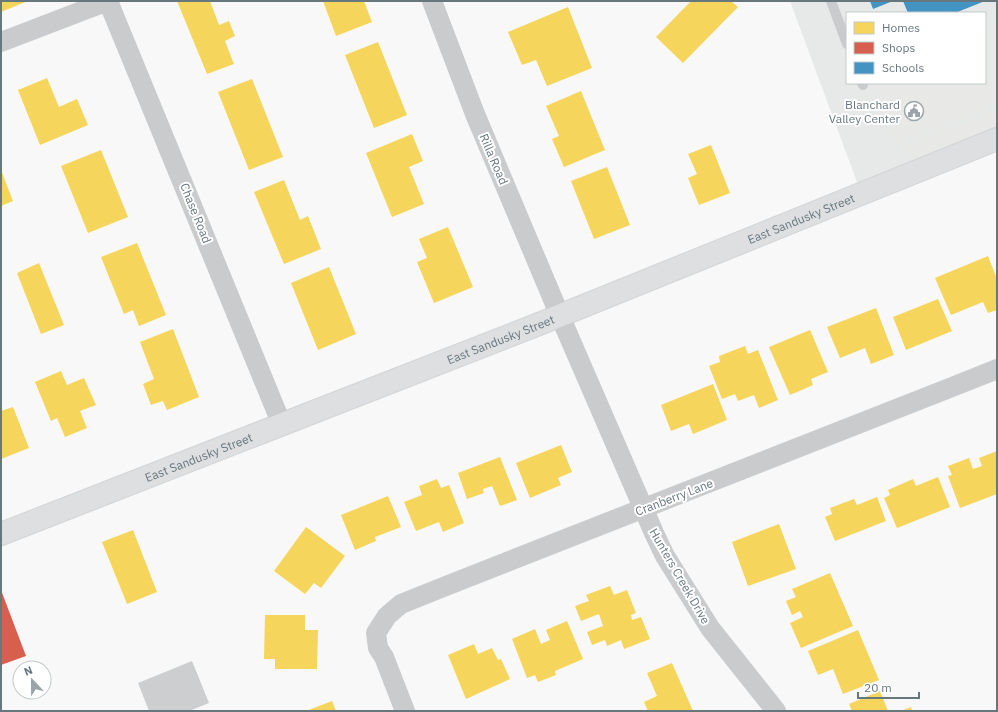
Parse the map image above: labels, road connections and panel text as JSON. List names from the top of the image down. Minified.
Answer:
{"streets":{"main road":["East Sandusky Street"],"street":["Rilla Road","Chase Road","Cranberry Lane","Hunters Creek Drive"]},"crossings":[["Rilla Road","East Sandusky Street"],["Rilla Road","Hunters Creek Drive"],["Chase Road","East Sandusky Street"],["East Sandusky Street","Hunters Creek Drive"],["Cranberry Lane","Hunters Creek Drive"]],"places":{"public building":["Blanchard Valley Center"]},"legend":["Homes","Shops","Schools"],"scale_bar":"20 m","north":"top"}
